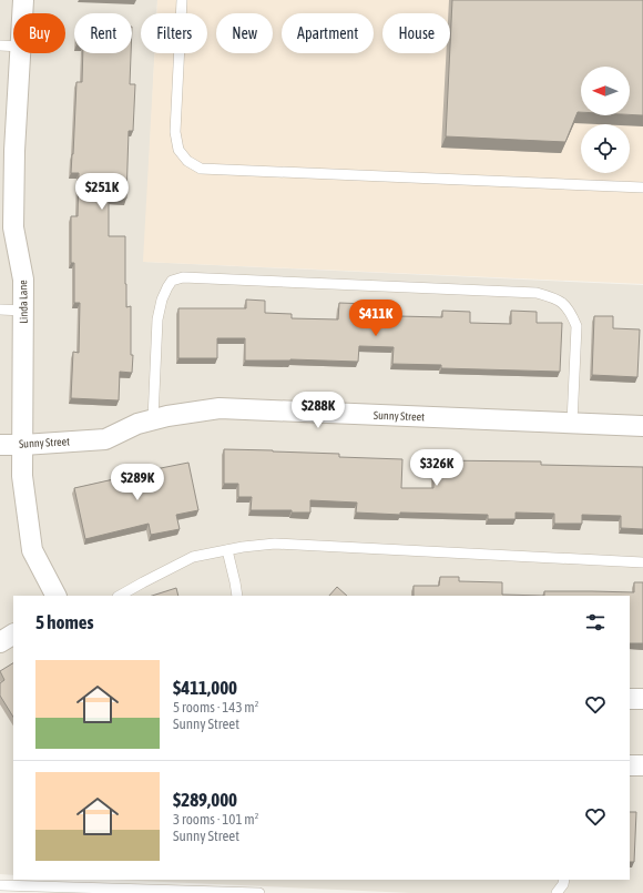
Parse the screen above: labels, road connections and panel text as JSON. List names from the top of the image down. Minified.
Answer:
{"streets":{"street":["Linda Lane","Sunny Street"]},"crossings":[["Linda Lane","Sunny Street"]],"north":"left","page":{"chip":["Buy","Rent","Filters","New","Apartment","House"],"price":["$251K","$411K","$288K","$326K","$289K"],"heading":"5 homes","list":[{"name":"$411,000","note":"5 rooms · 143 m² · Sunny Street"},{"name":"$289,000","note":"3 rooms · 101 m² · Sunny Street"}]}}
